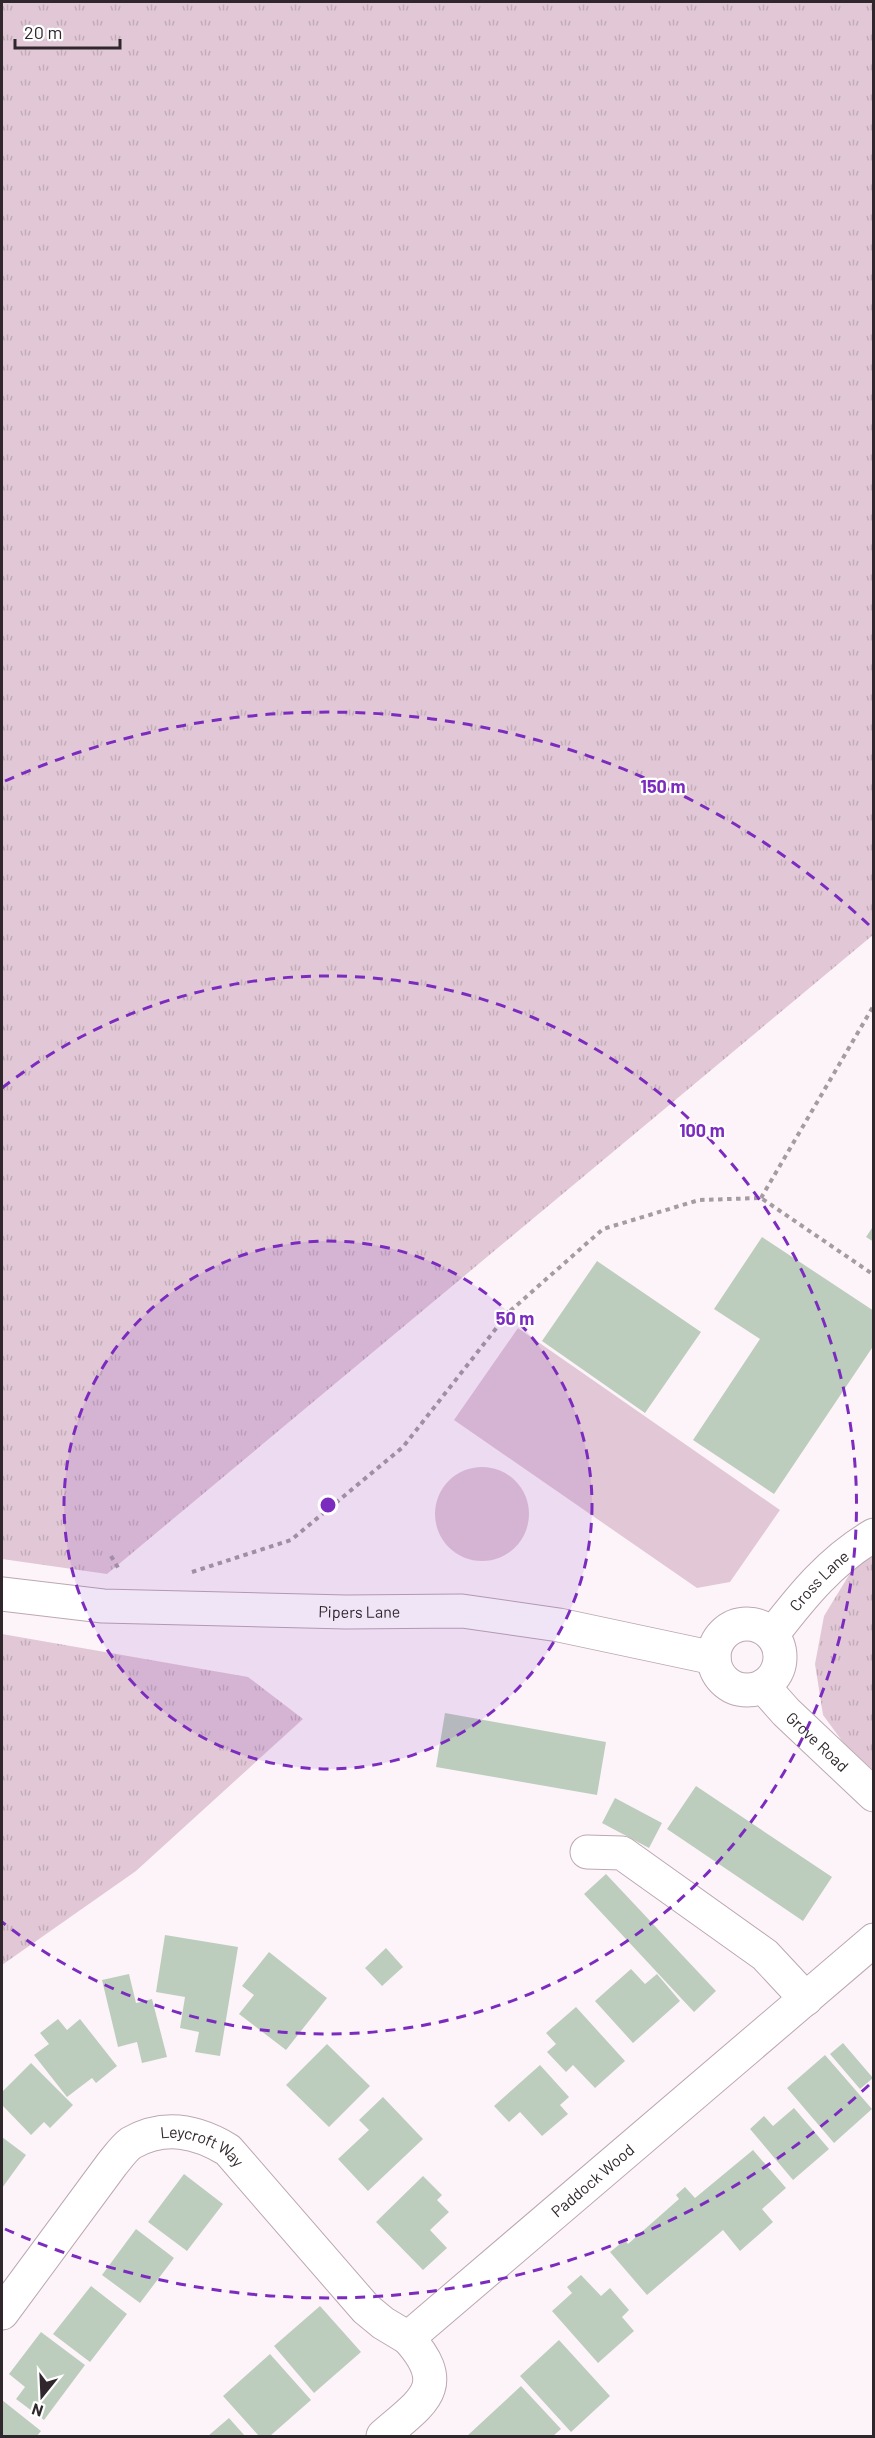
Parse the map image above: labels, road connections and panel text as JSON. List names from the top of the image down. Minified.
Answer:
{"streets":{"street":["Cross Lane","Pipers Lane","Grove Road","Leycroft Way","Paddock Wood"]},"crossings":[["Cross Lane","Pipers Lane"],["Cross Lane","Grove Road"],["Pipers Lane","Grove Road"],["Leycroft Way","Paddock Wood"]],"scale_bar":"20 m","north":"bottom","rings":["150 m","100 m","50 m"]}
